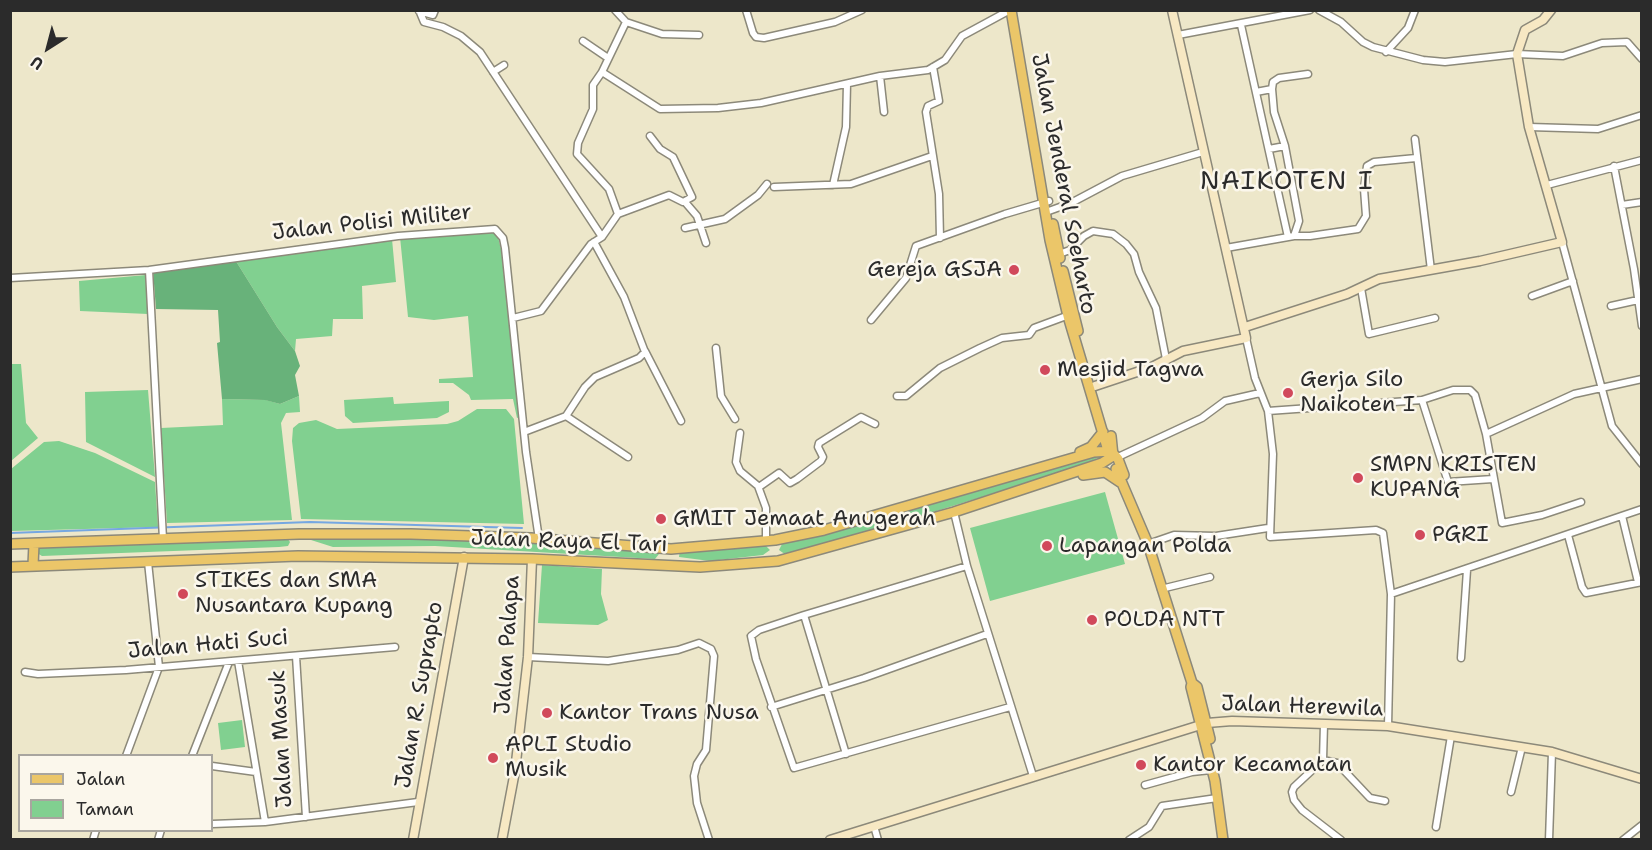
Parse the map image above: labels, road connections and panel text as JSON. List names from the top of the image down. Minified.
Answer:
{"streets":{"main road":["Jalan Jenderal Soeharto","Jalan Raya El Tari"],"street":["Jalan Polisi Militer","Jalan Hati Suci","Jalan Palapa","Jalan R. Suprapto","Jalan Herewila","Jalan Masuk"]},"crossings":[["Jalan Jenderal Soeharto","Jalan Raya El Tari"],["Jalan Jenderal Soeharto","Jalan Herewila"],["Jalan Polisi Militer","Jalan Raya El Tari"],["Jalan Raya El Tari","Jalan Palapa"],["Jalan Raya El Tari","Jalan R. Suprapto"],["Jalan Hati Suci","Jalan Masuk"]],"districts":["NAIKOTEN I"],"places":["Gereja GSJA","Mesjid Tagwa","Gerja Silo Naikoten I","SMPN KRISTEN KUPANG","GMIT Jemaat Anugerah","PGRI","Lapangan Polda","STIKES dan SMA Nusantara Kupang","POLDA NTT","Kantor Trans Nusa","APLI Studio Musik","Kantor Kecamatan"],"legend":["Jalan","Taman"],"north":"bottom left"}
